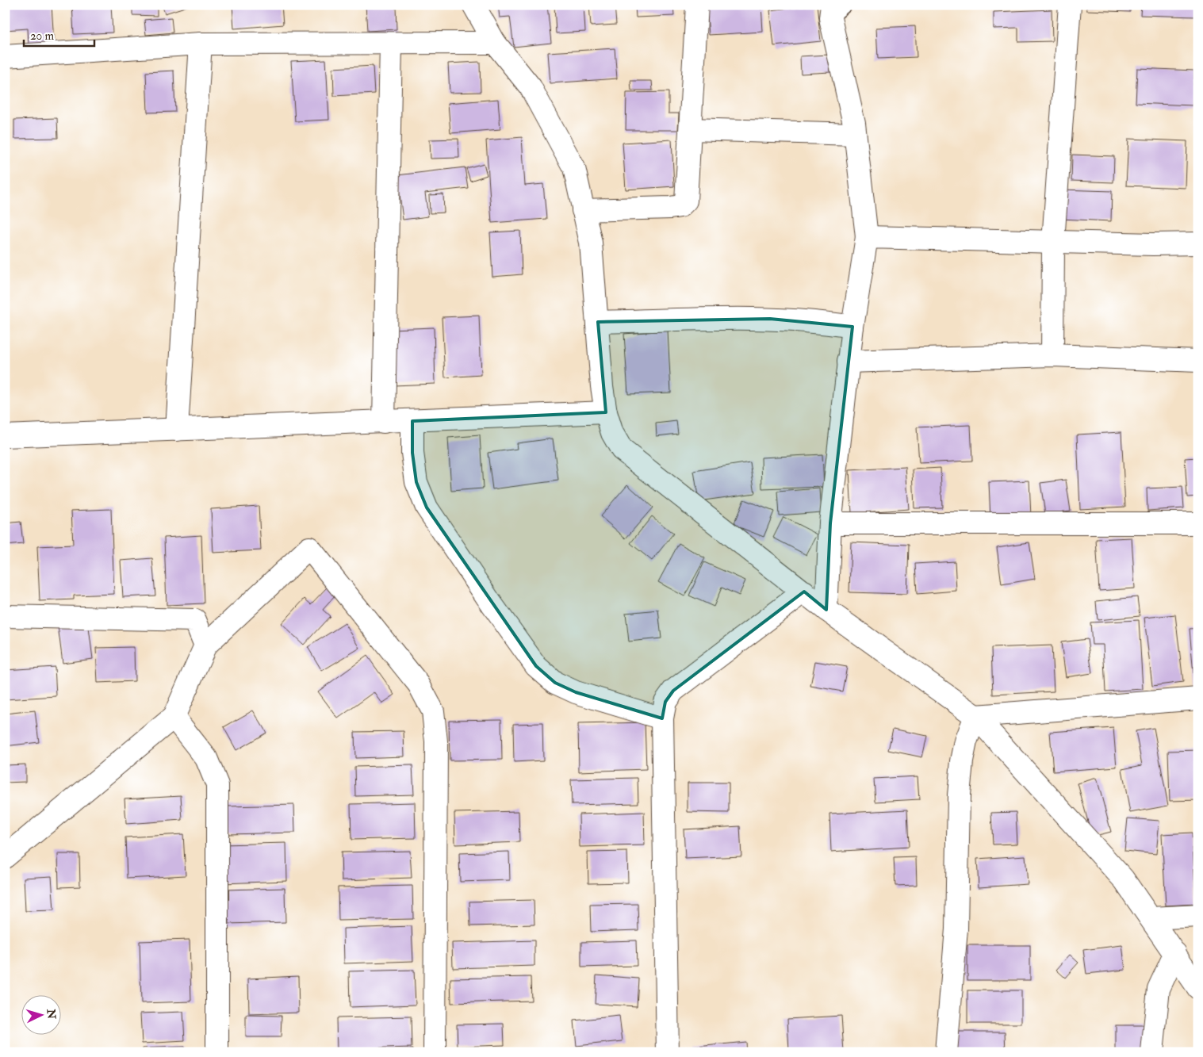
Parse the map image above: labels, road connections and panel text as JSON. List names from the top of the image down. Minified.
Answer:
{"scale_bar":"20 m","north":"right"}
